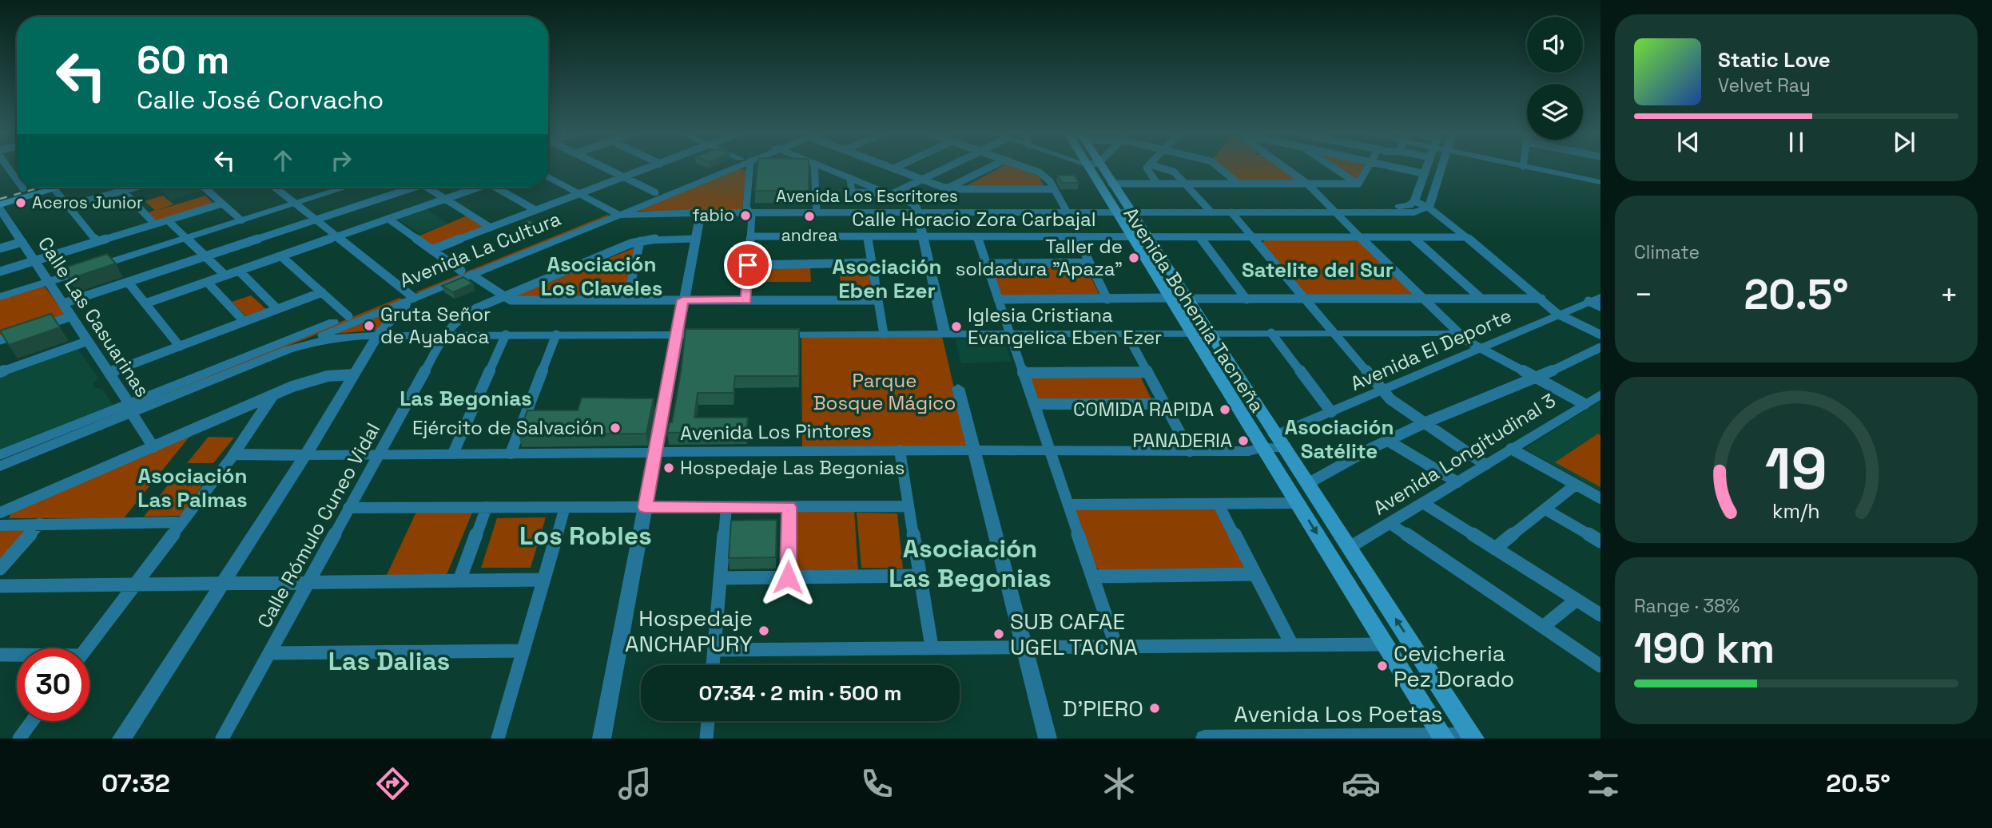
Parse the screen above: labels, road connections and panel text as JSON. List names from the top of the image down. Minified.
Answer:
{"streets":{"main road":["Avenida Bohemia Tacneña"],"street":["Avenida Los Escritores","Calle Horacio Zora Carbajal","Avenida La Cultura","Calle Las Casuarinas","Avenida El Deporte","Avenida Los Pintores","Avenida Longitudinal 3","Calle Rómulo Cuneo Vidal","Avenida Los Poetas"]},"crossings":[["Avenida Los Escritores","Avenida La Cultura"],["Avenida Los Escritores","Avenida Bohemia Tacneña"],["Calle Horacio Zora Carbajal","Avenida Bohemia Tacneña"],["Avenida La Cultura","Calle Las Casuarinas"],["Avenida Bohemia Tacneña","Avenida El Deporte"],["Avenida Bohemia Tacneña","Avenida Los Pintores"],["Avenida Bohemia Tacneña","Avenida Longitudinal 3"],["Avenida Bohemia Tacneña","Avenida Los Poetas"],["Avenida El Deporte","Avenida Los Pintores"],["Avenida Los Pintores","Calle Rómulo Cuneo Vidal"]],"districts":["Asociación Los Claveles","Asociación Eben Ezer","Satelite del Sur","Las Begonias","Asociación Satélite","Asociación Las Palmas","Los Robles","Asociación Las Begonias","Las Dalias"],"parks":["Parque Bosque Mágico"],"places":["Aceros Junior","fabio","andrea","Taller de soldadura \"Apaza\"","Gruta Señor de Ayabaca","Iglesia Cristiana Evangelica Eben Ezer","COMIDA RAPIDA","Ejército de Salvación","PANADERIA","Hospedaje Las Begonias","Hospedaje ANCHAPURY","SUB CAFAE UGEL TACNA","Cevicheria Pez Dorado","D'PIERO"],"page":{"turn":["60 m","Calle José Corvacho"],"song":["Static Love","Velvet Ray"],"tile":["Climate",["Range · 38%","190 km"]],"heat":["−","20.5°","+"],"limit":"30","trip":"07:34 · 2 min · 500 m","tabs":["07:32","20.5°"],"gauge":["19","km/h"]}}
